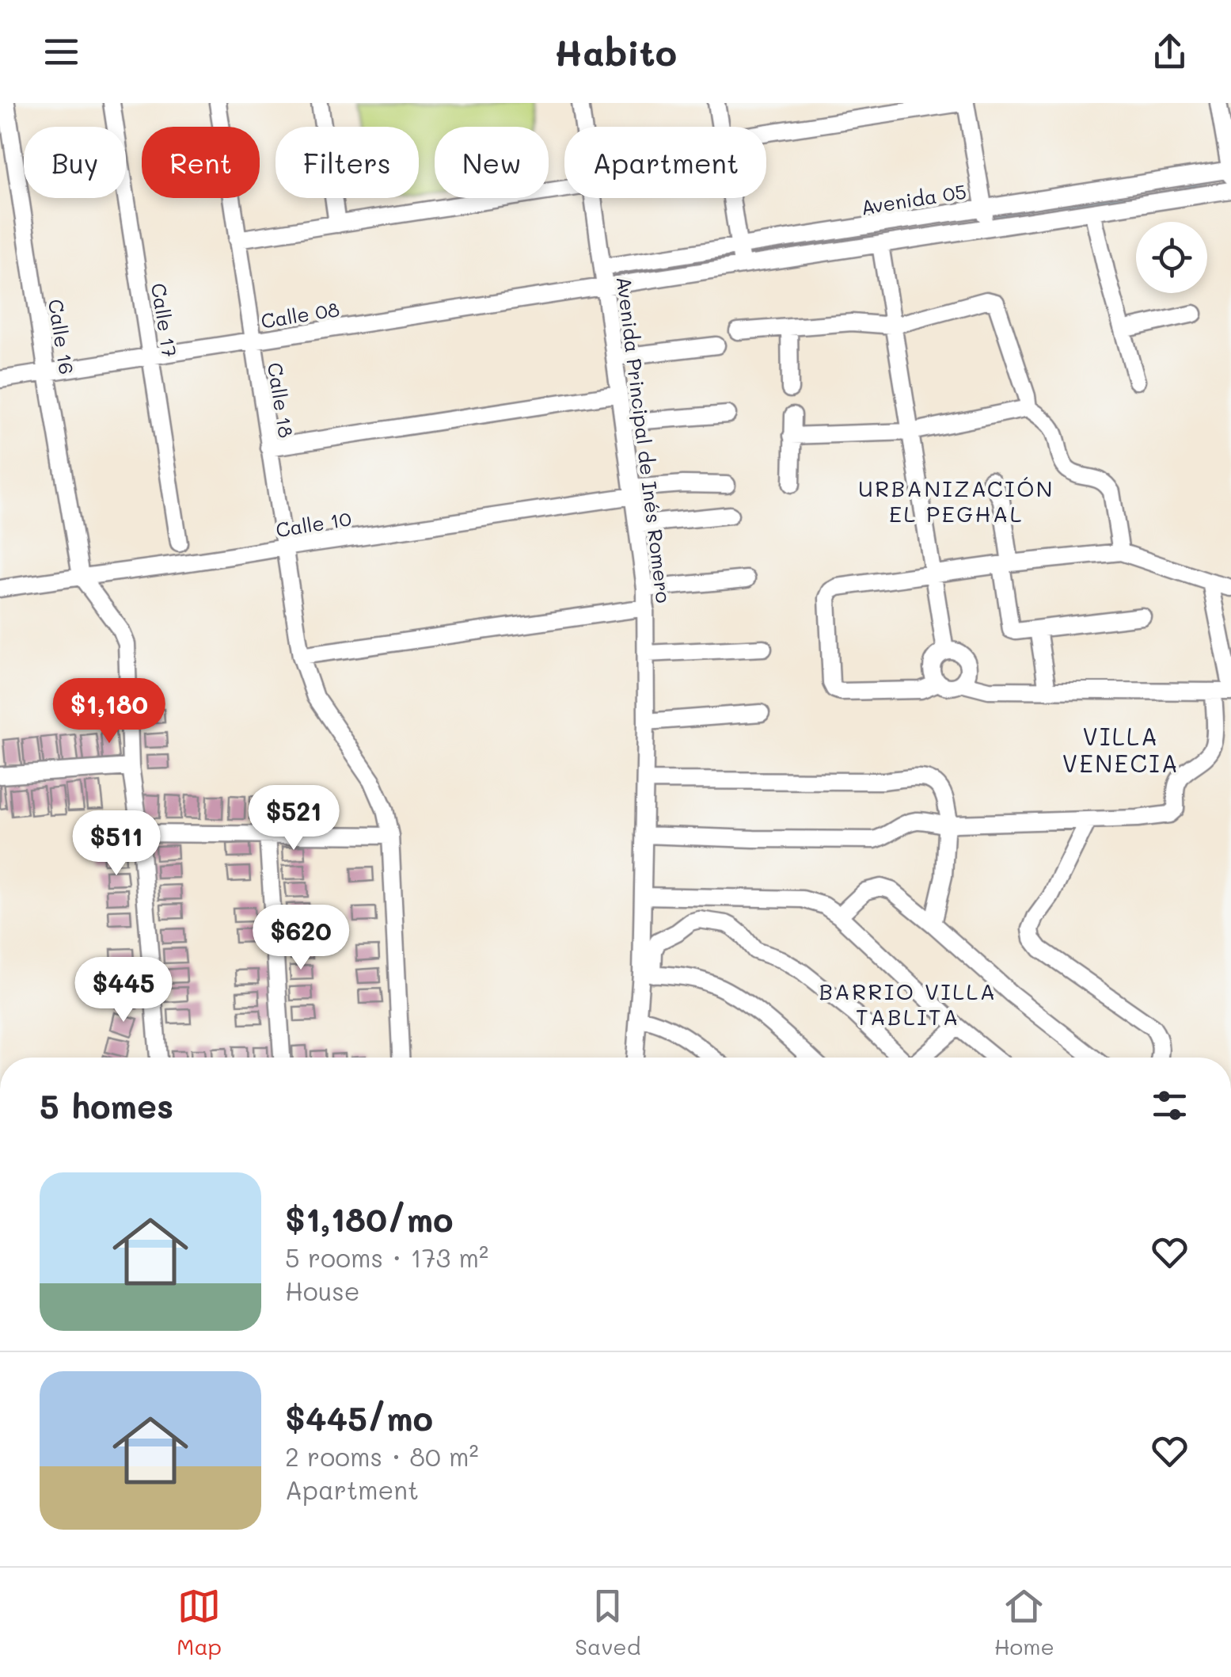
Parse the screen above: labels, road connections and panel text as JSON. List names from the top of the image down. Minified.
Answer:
{"streets":{"street":["Avenida 05","Calle 08","Calle 17","Calle 16","Calle 18","Avenida Principal de Inés Romero","Calle 10"]},"crossings":[["Avenida 05","Calle 08"],["Avenida 05","Avenida Principal de Inés Romero"],["Calle 08","Calle 17"],["Calle 08","Calle 16"],["Calle 08","Calle 18"],["Calle 08","Avenida Principal de Inés Romero"],["Calle 16","Calle 10"],["Calle 18","Calle 10"],["Avenida Principal de Inés Romero","Calle 10"]],"districts":["URBANIZACIÓN EL PEGHAL","VILLA VENECIA","BARRIO VILLA TABLITA"],"page":{"header":"Habito","chip":["Buy","Rent","Filters","New","Apartment"],"price":["$1,180","$521","$511","$620","$445"],"heading":"5 homes","list":[{"name":"$1,180/mo","note":"5 rooms · 173 m² · House"},{"name":"$445/mo","note":"2 rooms · 80 m² · Apartment"}],"tabs":["Map","Saved","Home"]}}
